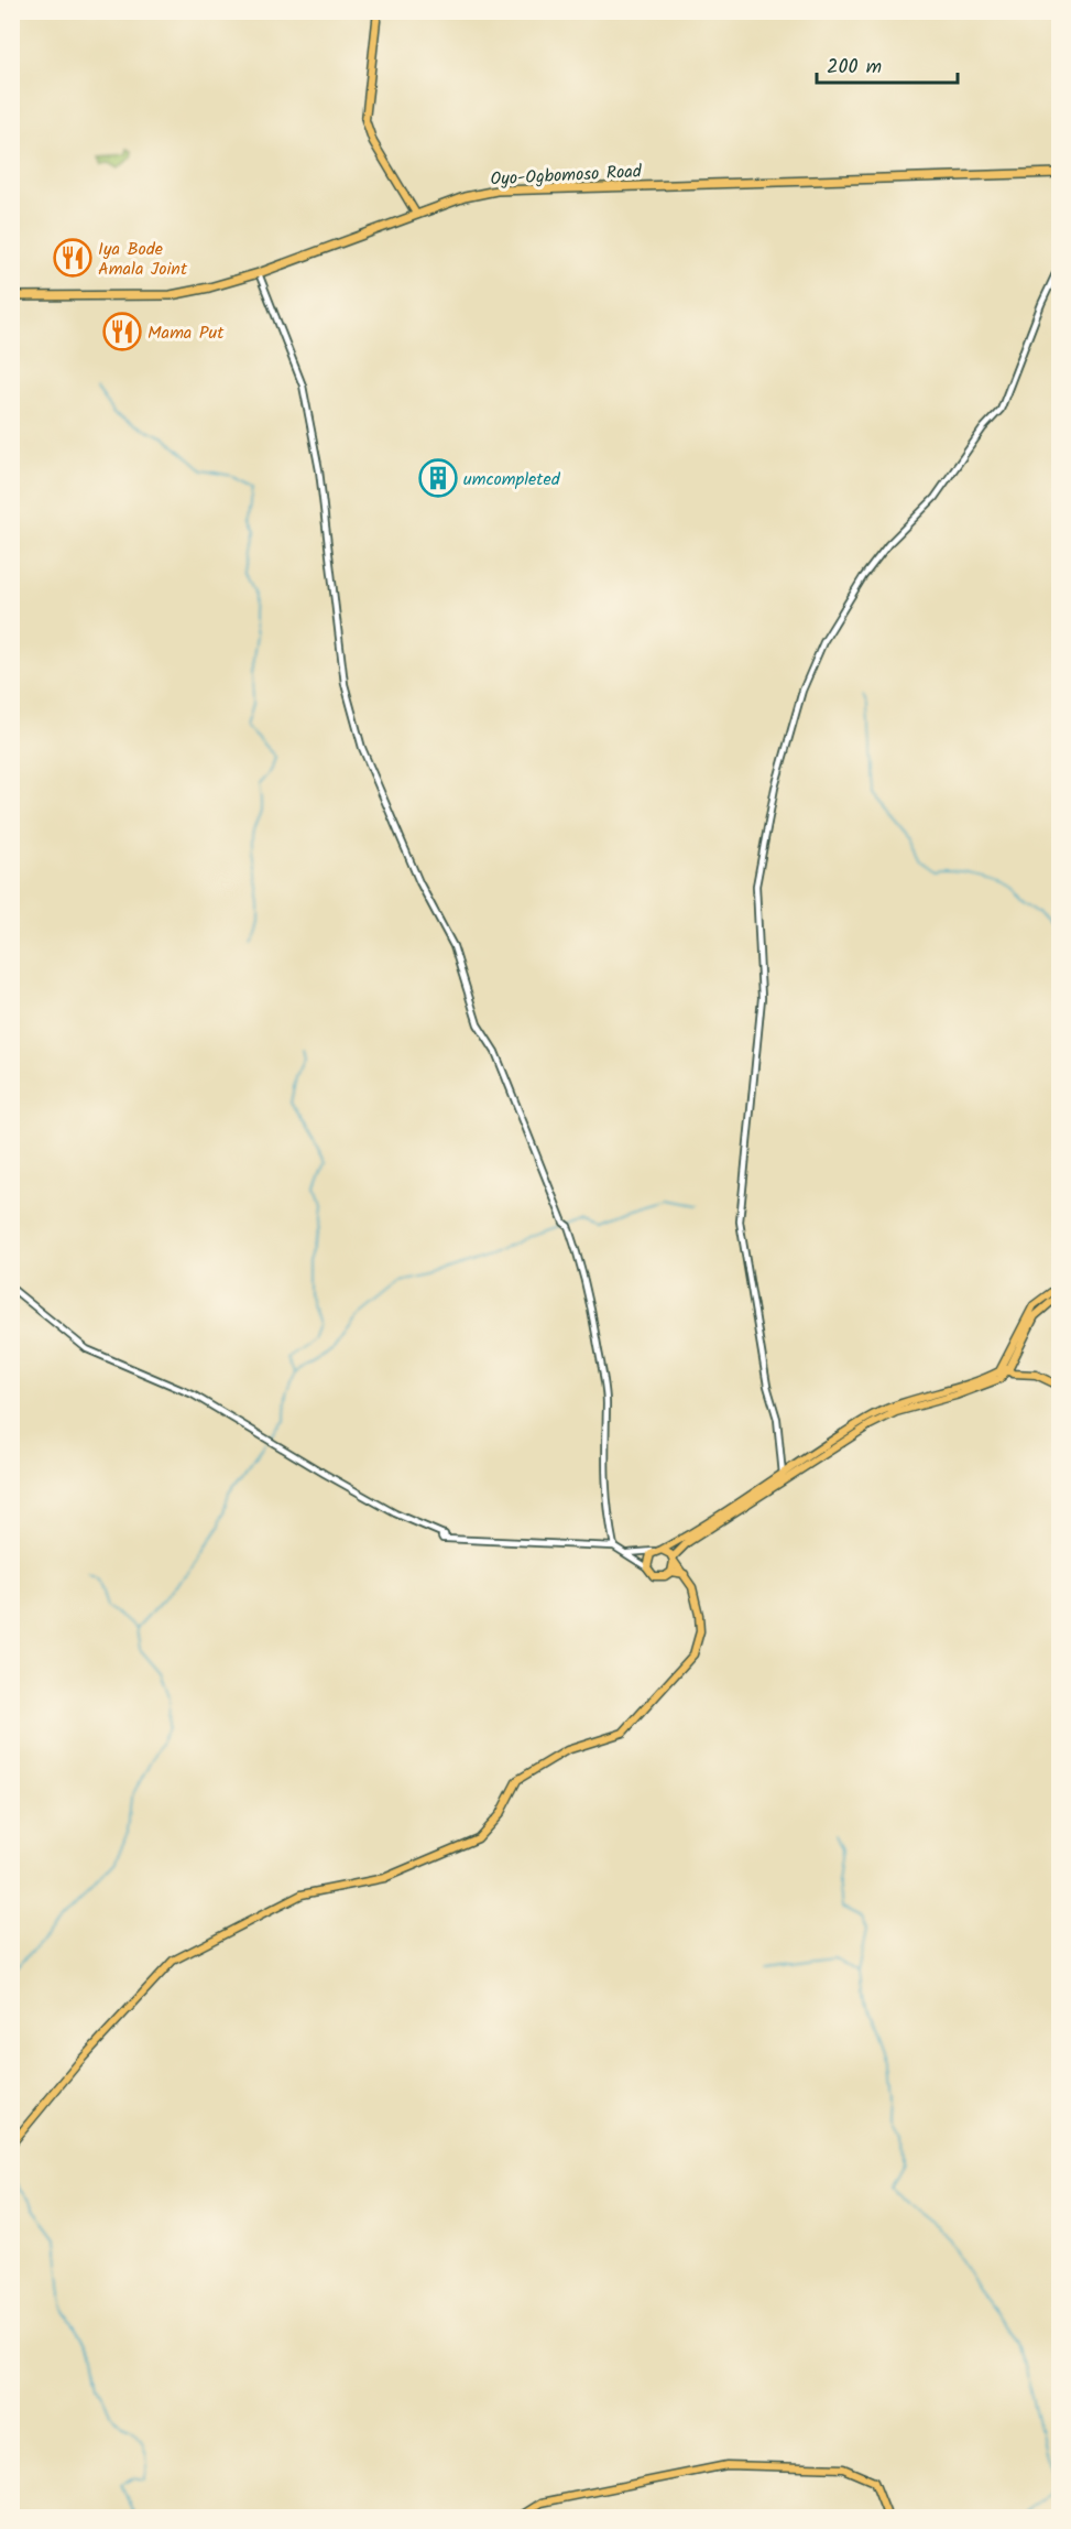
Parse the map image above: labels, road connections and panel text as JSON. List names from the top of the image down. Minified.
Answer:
{"streets":{"highway":["Oyo-Ogbomoso Road"]},"places":{"restaurant":["Iya Bode Amala Joint","Mama Put"],"building":["umcompleted"]},"scale_bar":"200 m"}
